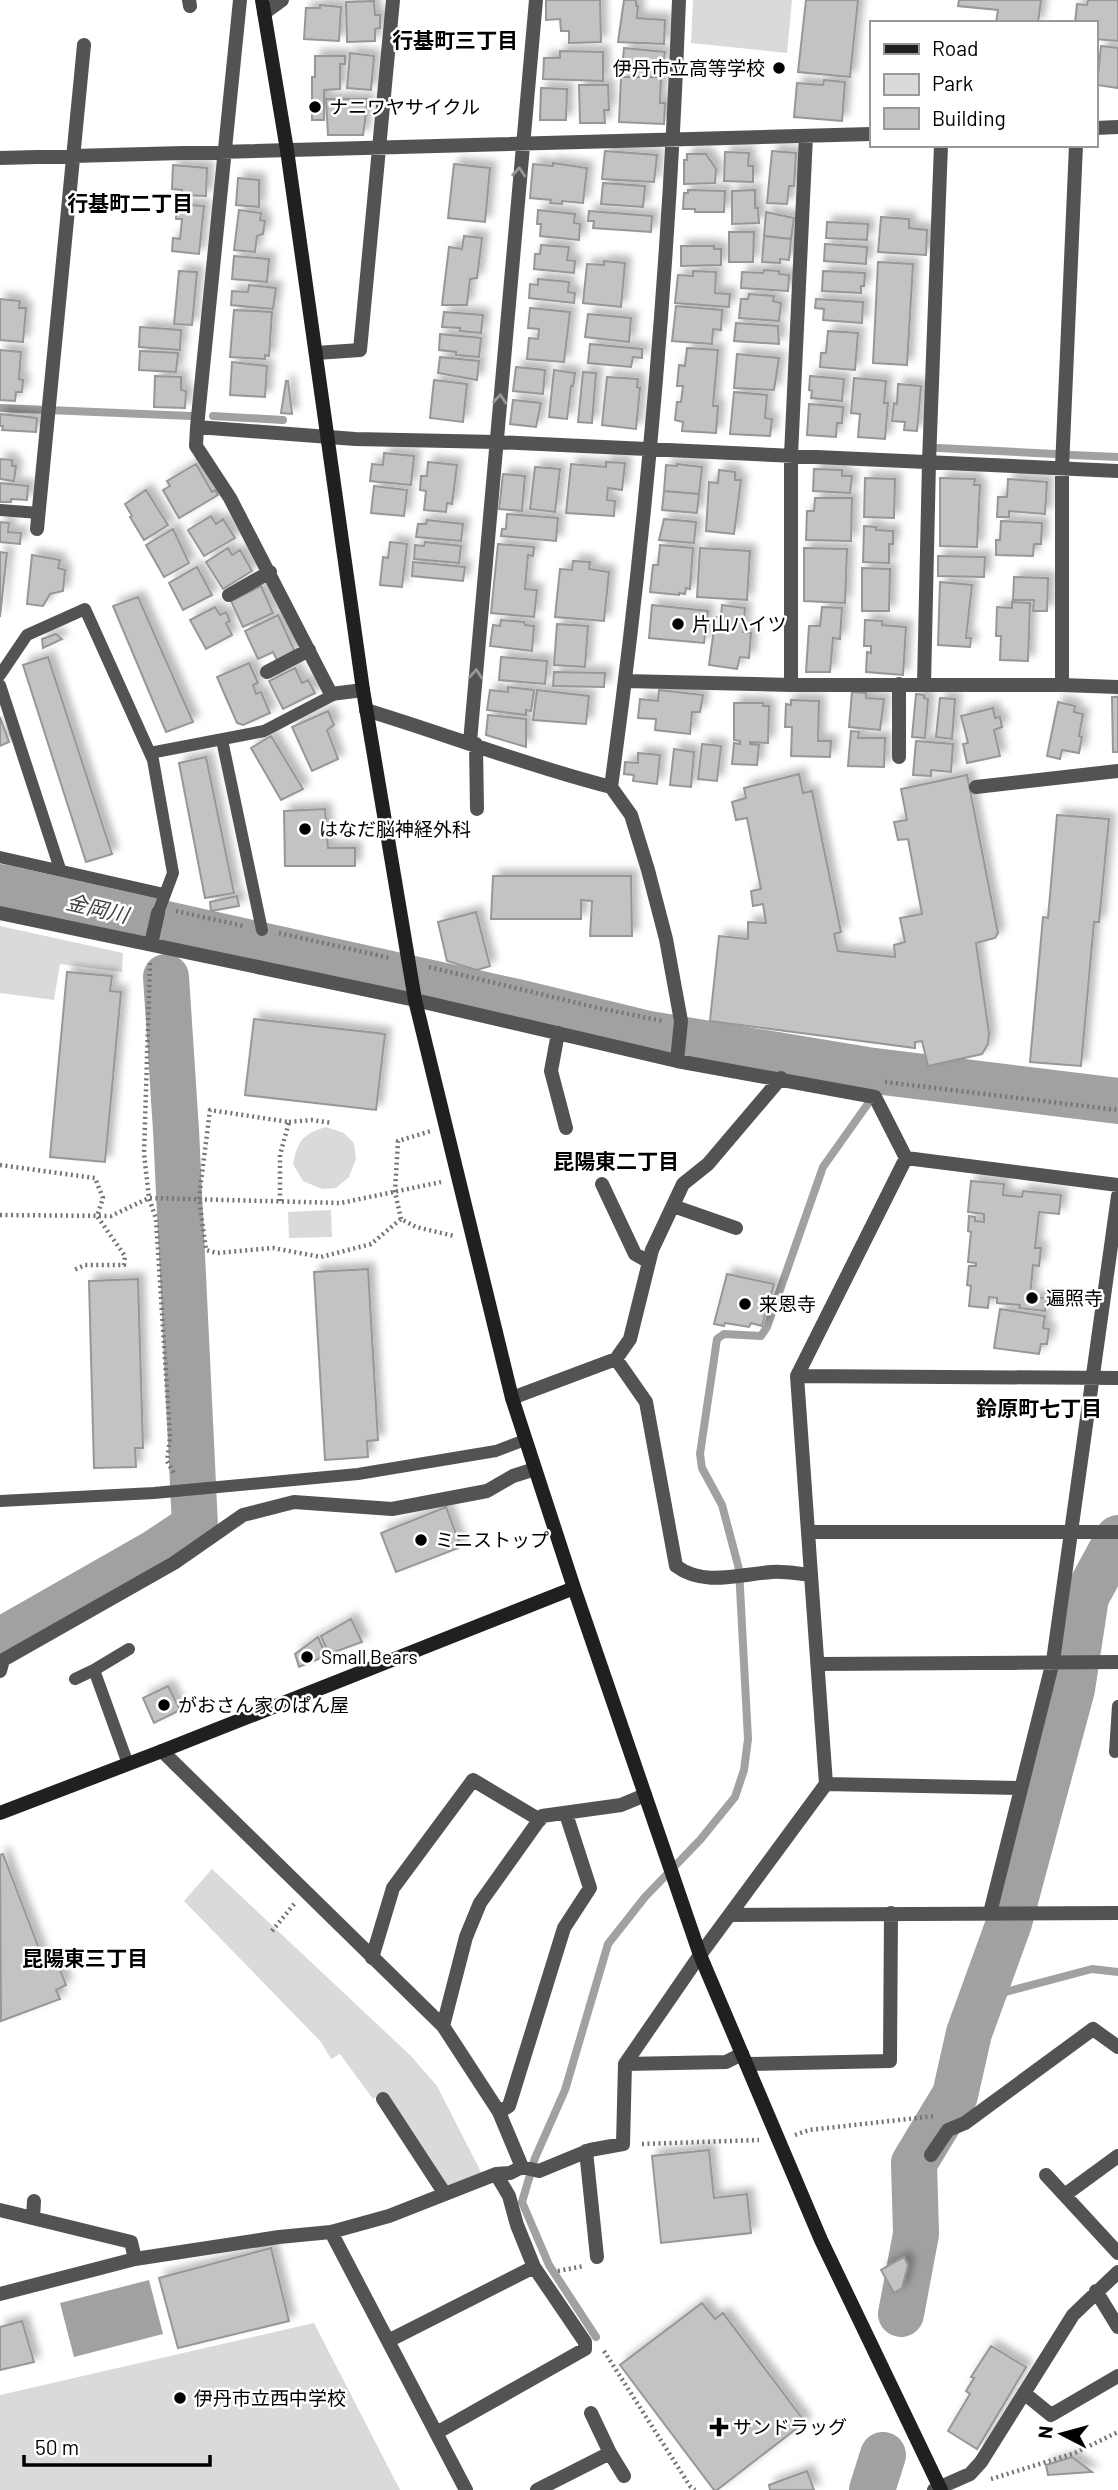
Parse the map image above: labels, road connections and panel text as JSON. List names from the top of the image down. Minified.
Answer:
{"districts":["行基町三丁目","行基町二丁目","昆陽東二丁目","鈴原町七丁目","昆陽東三丁目"],"water":["金岡川"],"places":{"other":["伊丹市立高等学校","ナニワヤサイクル","片山ハイツ","はなだ脳神経外科","遍照寺","来恩寺","ミニストップ","Small Bears","がおさん家のぱん屋","伊丹市立西中学校"],"health":["サンドラッグ"]},"legend":["Road","Park","Building"],"scale_bar":"50 m","north":"left"}
